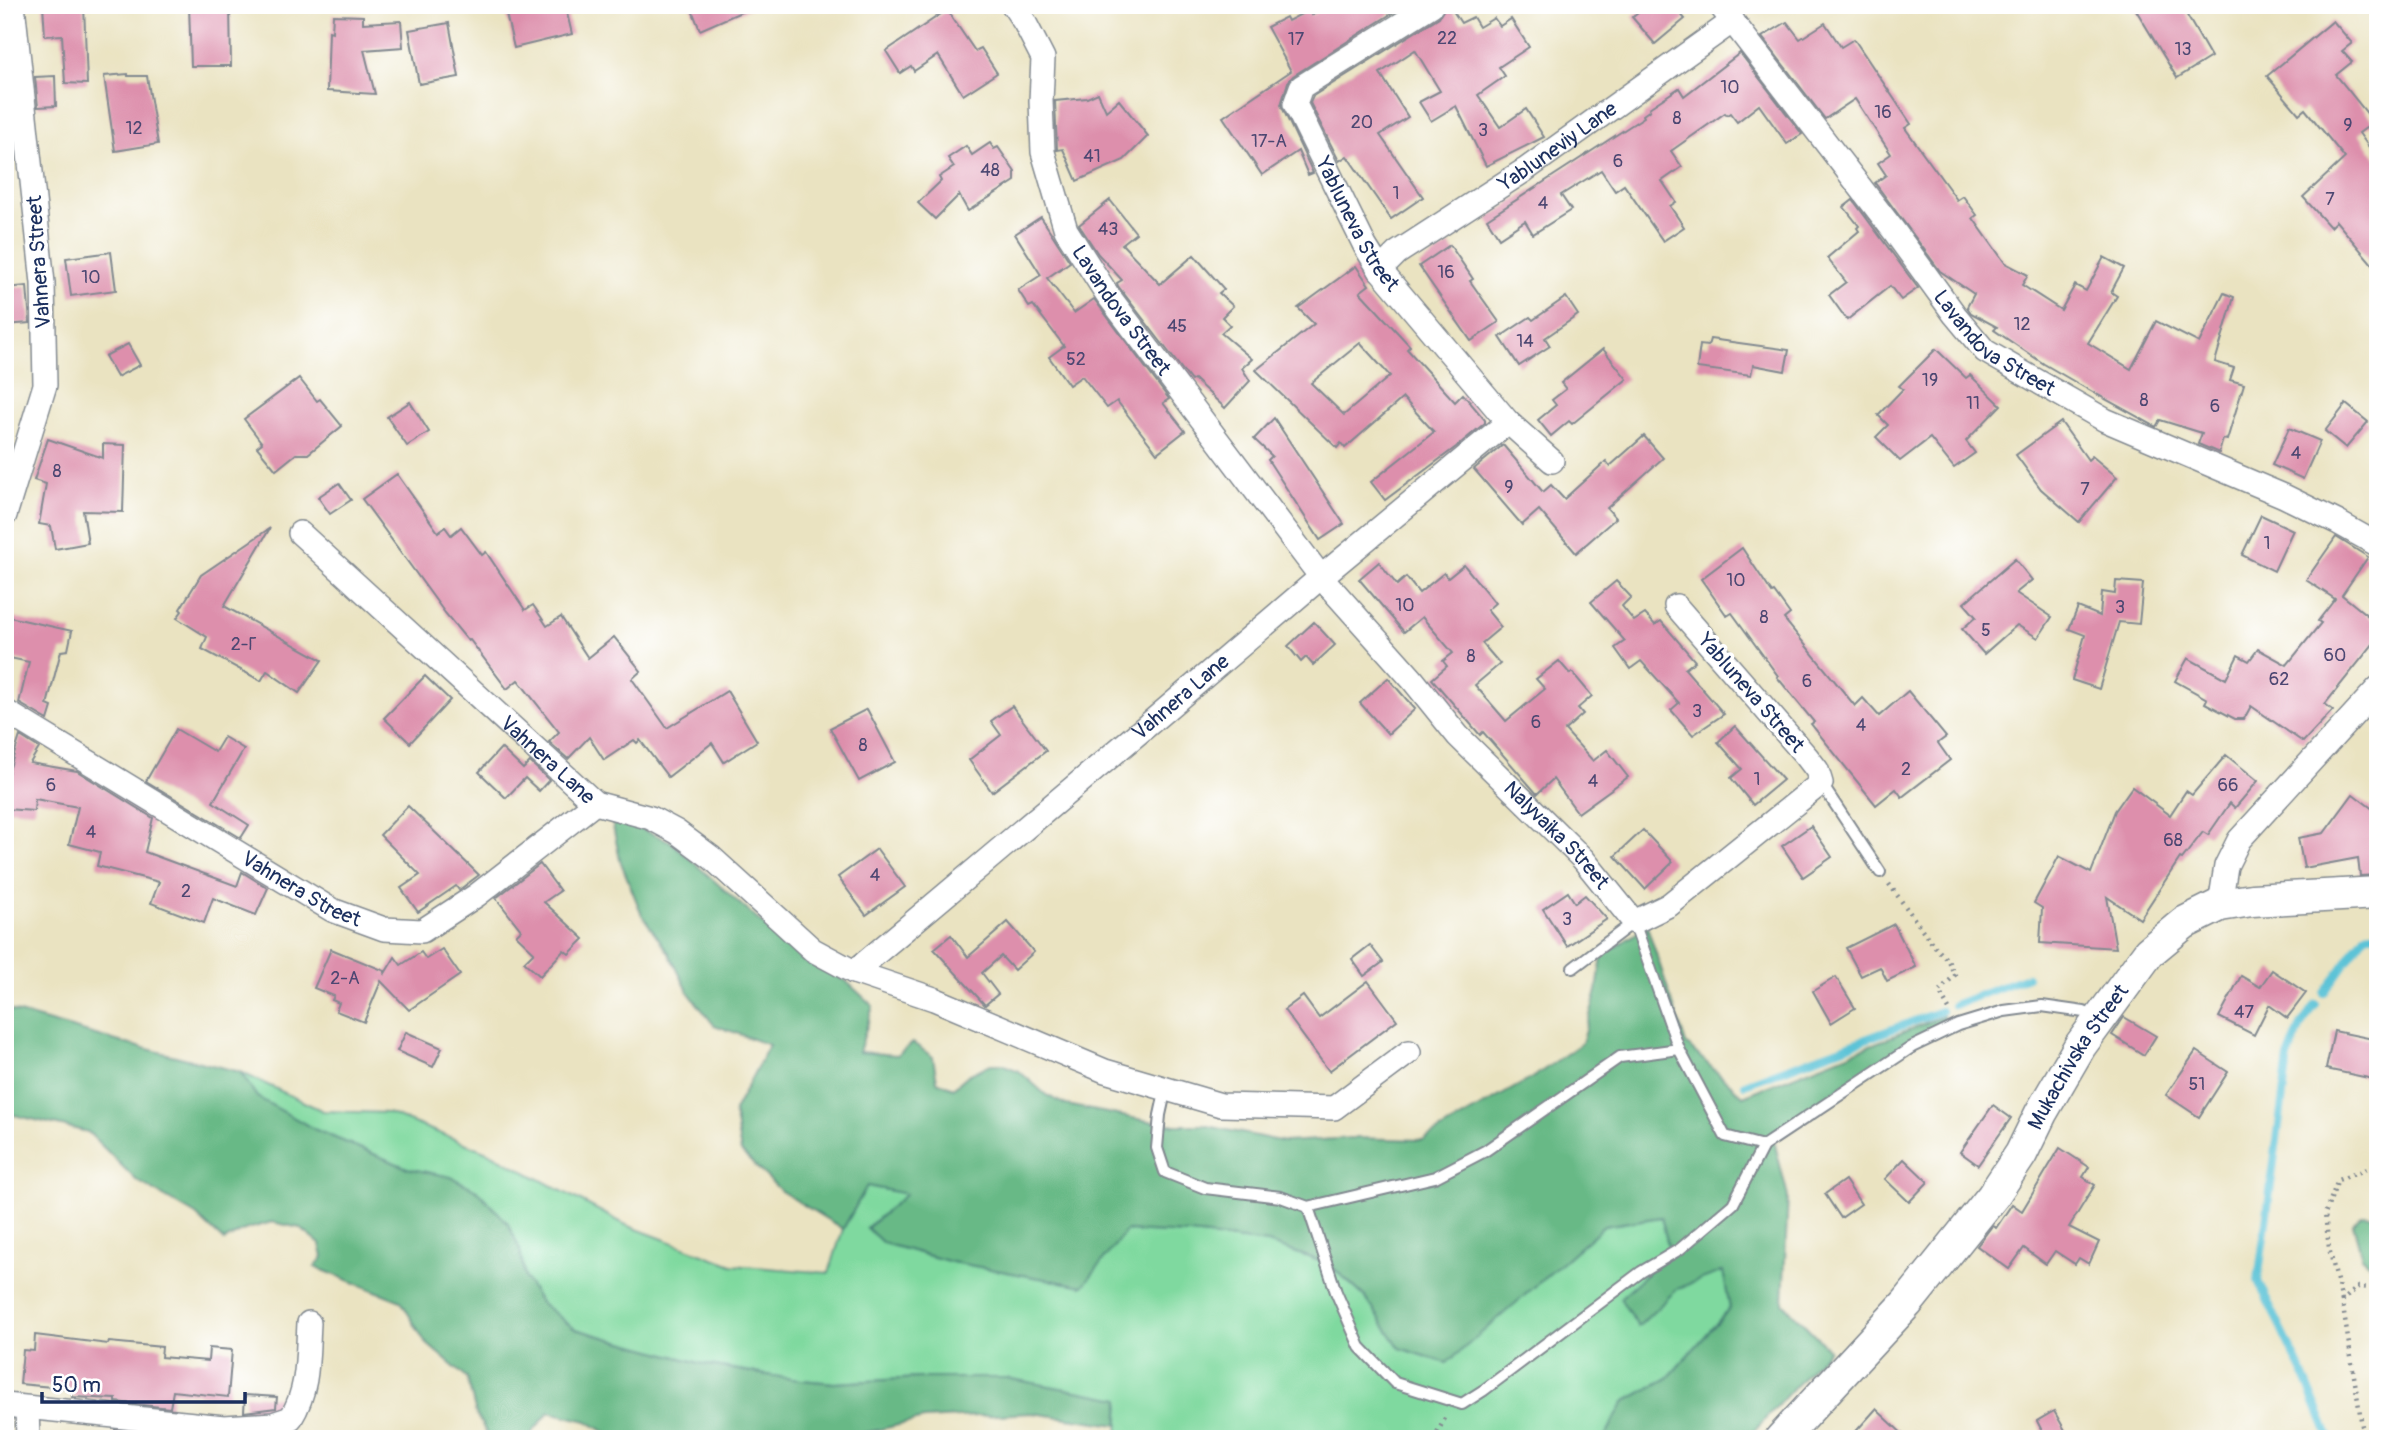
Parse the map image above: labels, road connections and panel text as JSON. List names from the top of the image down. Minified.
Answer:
{"streets":{"street":["Yabluneviy Lane","Yabluneva Street","Vahnera Street","Lavandova Street","Vahnera Lane","Nalyvaika Street","Mukachivska Street"]},"crossings":[["Yabluneviy Lane","Yabluneva Street"],["Yabluneviy Lane","Lavandova Street"],["Yabluneva Street","Vahnera Lane"],["Vahnera Street","Vahnera Lane"],["Lavandova Street","Vahnera Lane"],["Lavandova Street","Nalyvaika Street"],["Vahnera Lane","Nalyvaika Street"]],"house_numbers":["22","17","13","10","16","8","20","9","12","3","17-А","41","6","48","1","7","4","43","16","10","12","45","14","52","19","8","11","6","4","8","9","7","1","10","10","3","8","5","2-Г","60","8","62","6","3","6","4","8","2","1","4","6","66","4","68","4","2","3","2-А","47","51"],"scale_bar":"50 m"}
